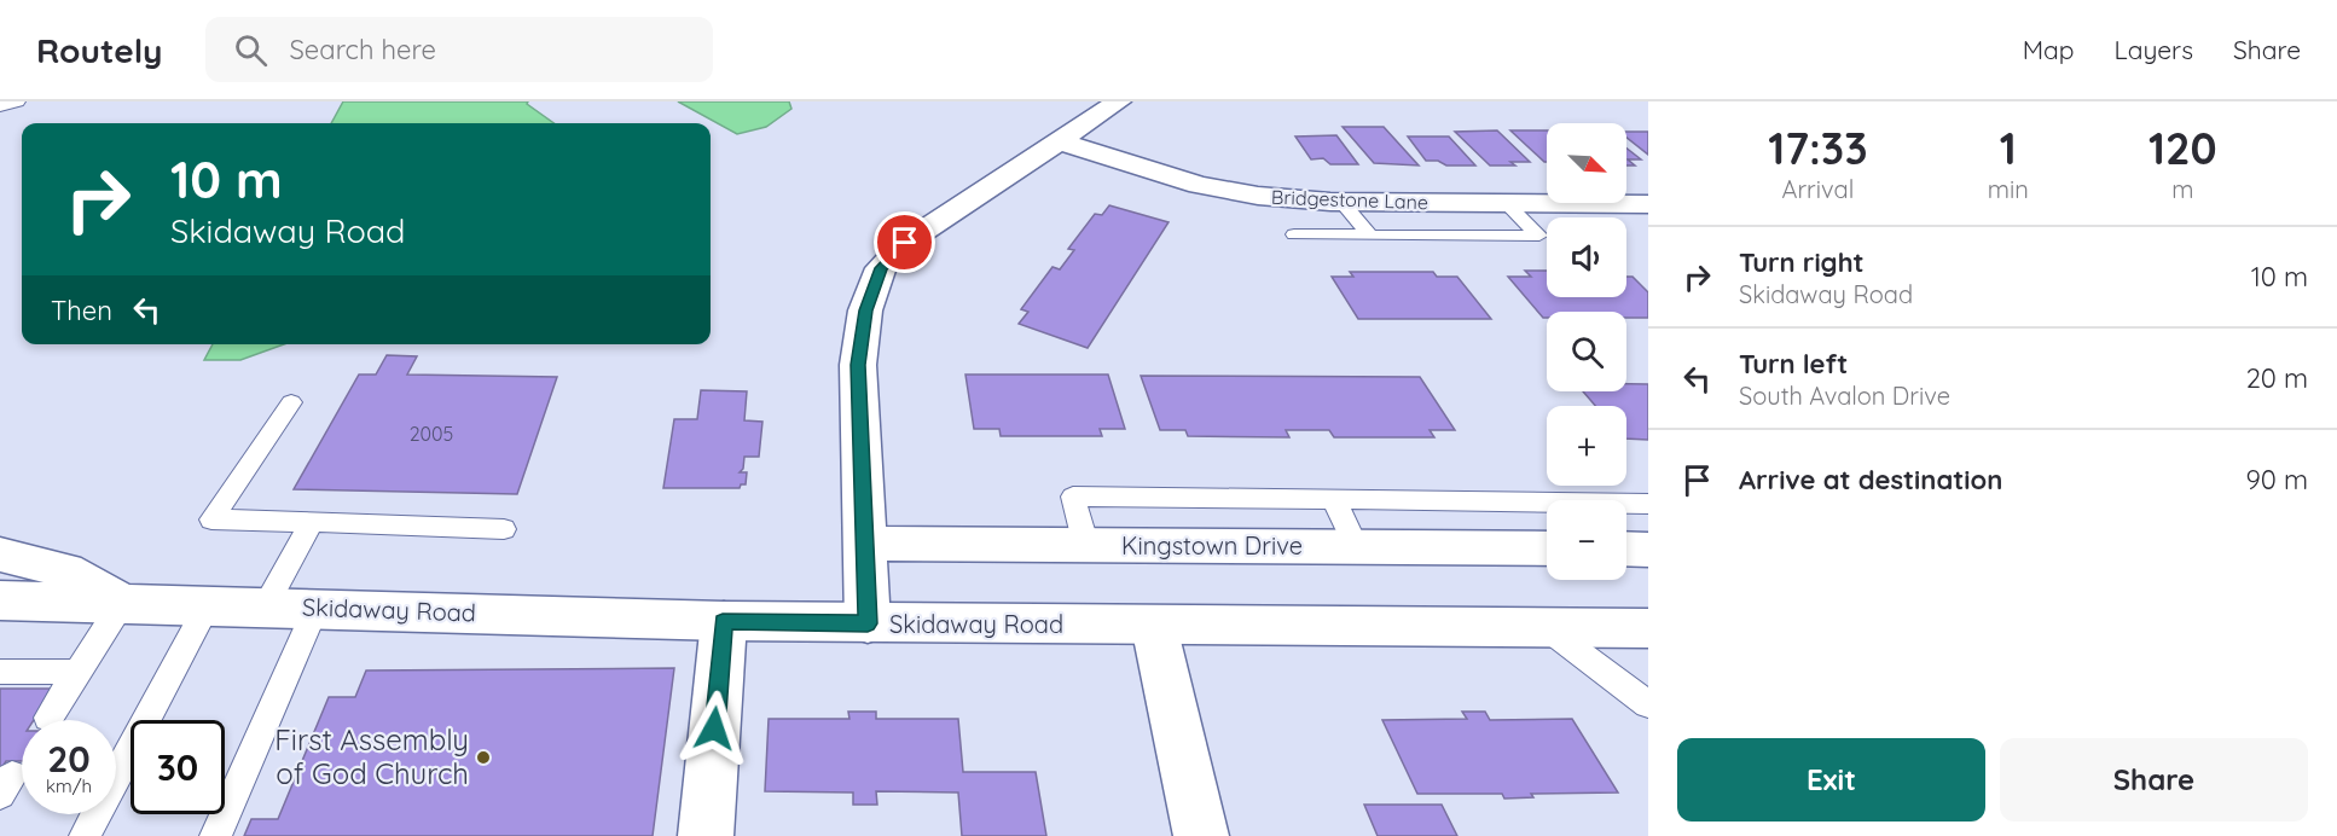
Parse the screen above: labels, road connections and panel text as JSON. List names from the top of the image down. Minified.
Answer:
{"streets":{"street":["Bridgestone Lane","Kingstown Drive","Skidaway Road"]},"places":["First Assembly of God Church"],"house_numbers":["2005"],"north":"bottom right","page":{"header":"Routely","search":"Search here","nav":["Map","Layers","Share"],"eta":["17:33","Arrival","1","min","120","m"],"map_buttons":["+","−"],"turn":["10 m","Skidaway Road"],"list":[{"name":"Turn right","note":"Skidaway Road","value":"10 m"},{"name":"Turn left","note":"South Avalon Drive","value":"20 m"},{"name":"Arrive at destination","value":"90 m"}],"then":"Then","speed":"20 km/h","limit":"30","buttons":["Exit","Share"]}}
